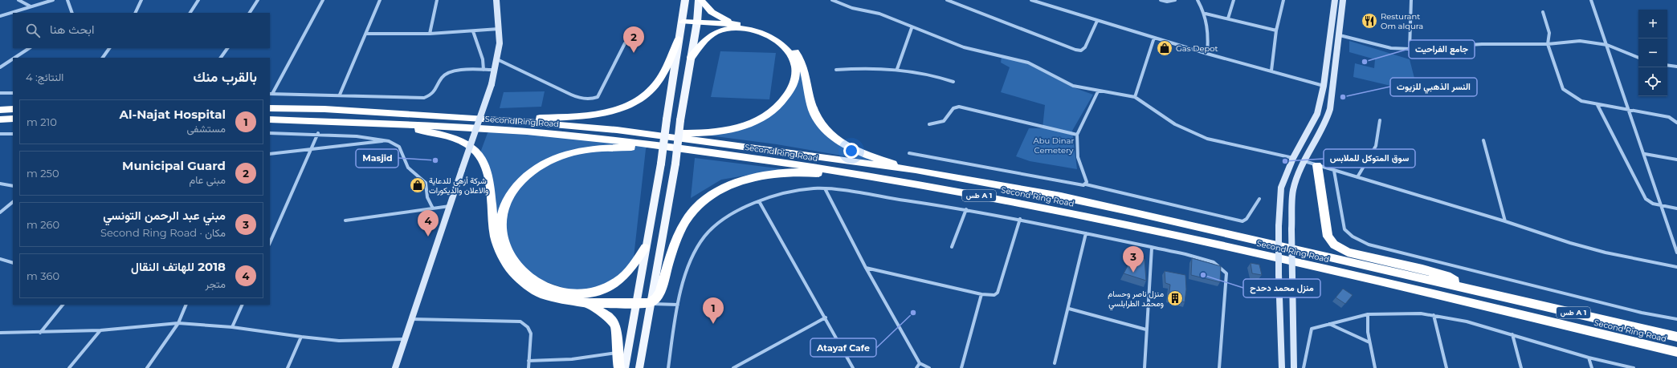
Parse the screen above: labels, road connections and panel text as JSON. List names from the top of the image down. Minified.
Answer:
{"streets":{"highway":["Second Ring Road","طس A 1"]},"parks":["Abu Dinar Cemetery"],"places":{"restaurant":["Resturant Om alqura"],"shop":["Gas Depot","شركة أزهى للدعاية والاعلان والديكورات"],"other":["جامع الفراحيت","النسر الذهبي للزيوت","Masjid","سوق المتوكل للملابس","منزل محمد دحدح","Atayaf Cafe"],"building":["منزل ناصر وحسام ومحمد الطرابلسي"]},"page":{"map_buttons":["+","−"],"search":"ابحث هنا","pins":["2","4","3","1"],"heading":["بالقرب منك","النتائج: 4"],"list":[{"mark":"1","name":"Al-Najat Hospital","note":"مستشفى","value":"210 m"},{"mark":"2","name":"Municipal Guard","note":"مبنى عام","value":"250 m"},{"mark":"3","name":"مبني عبد الرحمن التونسي","note":"مكان · Second Ring Road","value":"260 m"},{"mark":"4","name":"2018 للهاتف النقال","note":"متجر","value":"360 m"}]}}
